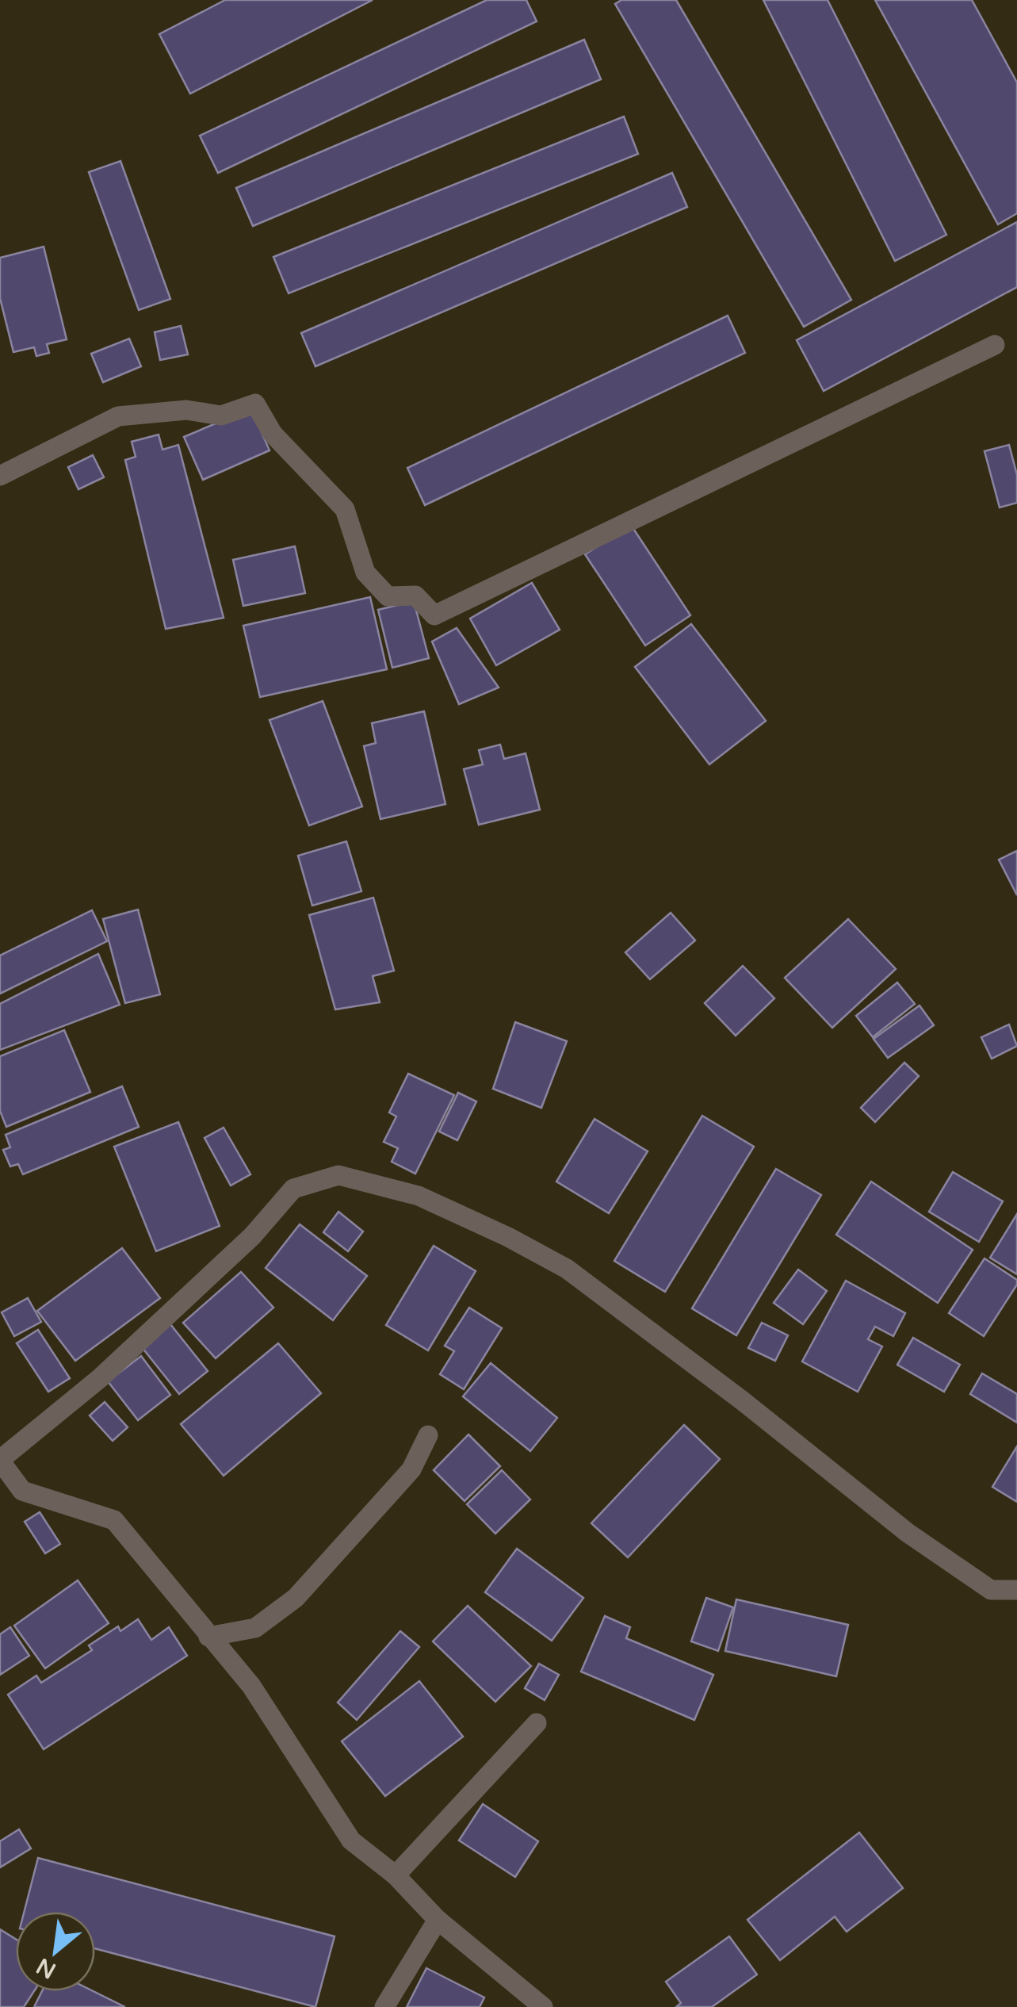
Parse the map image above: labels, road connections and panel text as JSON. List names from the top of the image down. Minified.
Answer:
{"north":"bottom left"}
